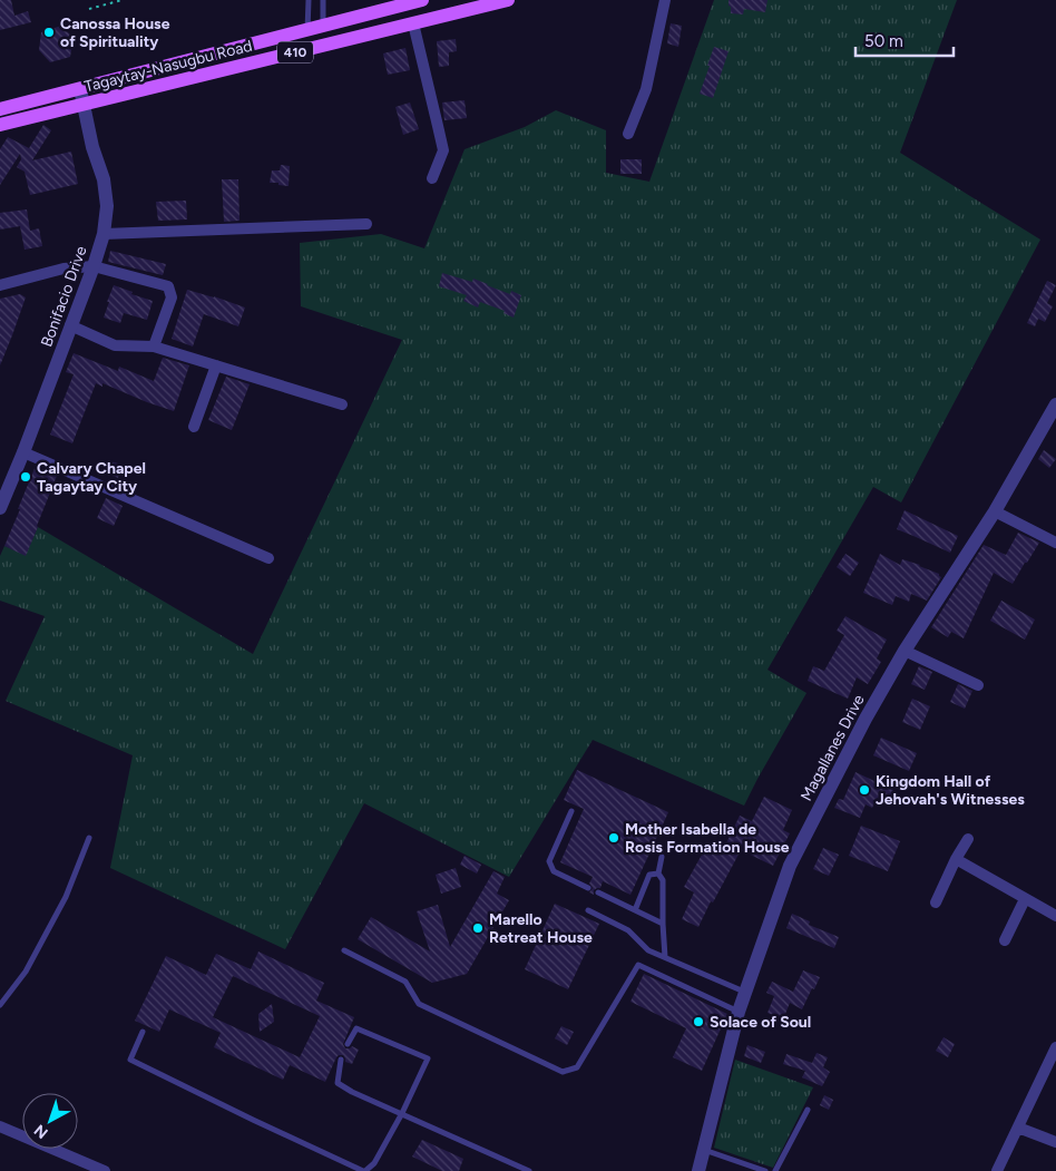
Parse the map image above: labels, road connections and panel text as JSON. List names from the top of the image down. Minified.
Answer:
{"streets":{"main road":["410","Tagaytay-Nasugbu Road"],"street":["Bonifacio Drive","Magallanes Drive"]},"crossings":[["Tagaytay-Nasugbu Road","Bonifacio Drive"]],"places":["Canossa House of Spirituality","Calvary Chapel Tagaytay City","Kingdom Hall of Jehovah's Witnesses","Mother Isabella de Rosis Formation House","Marello Retreat House","Solace of Soul"],"scale_bar":"50 m","north":"bottom left"}
